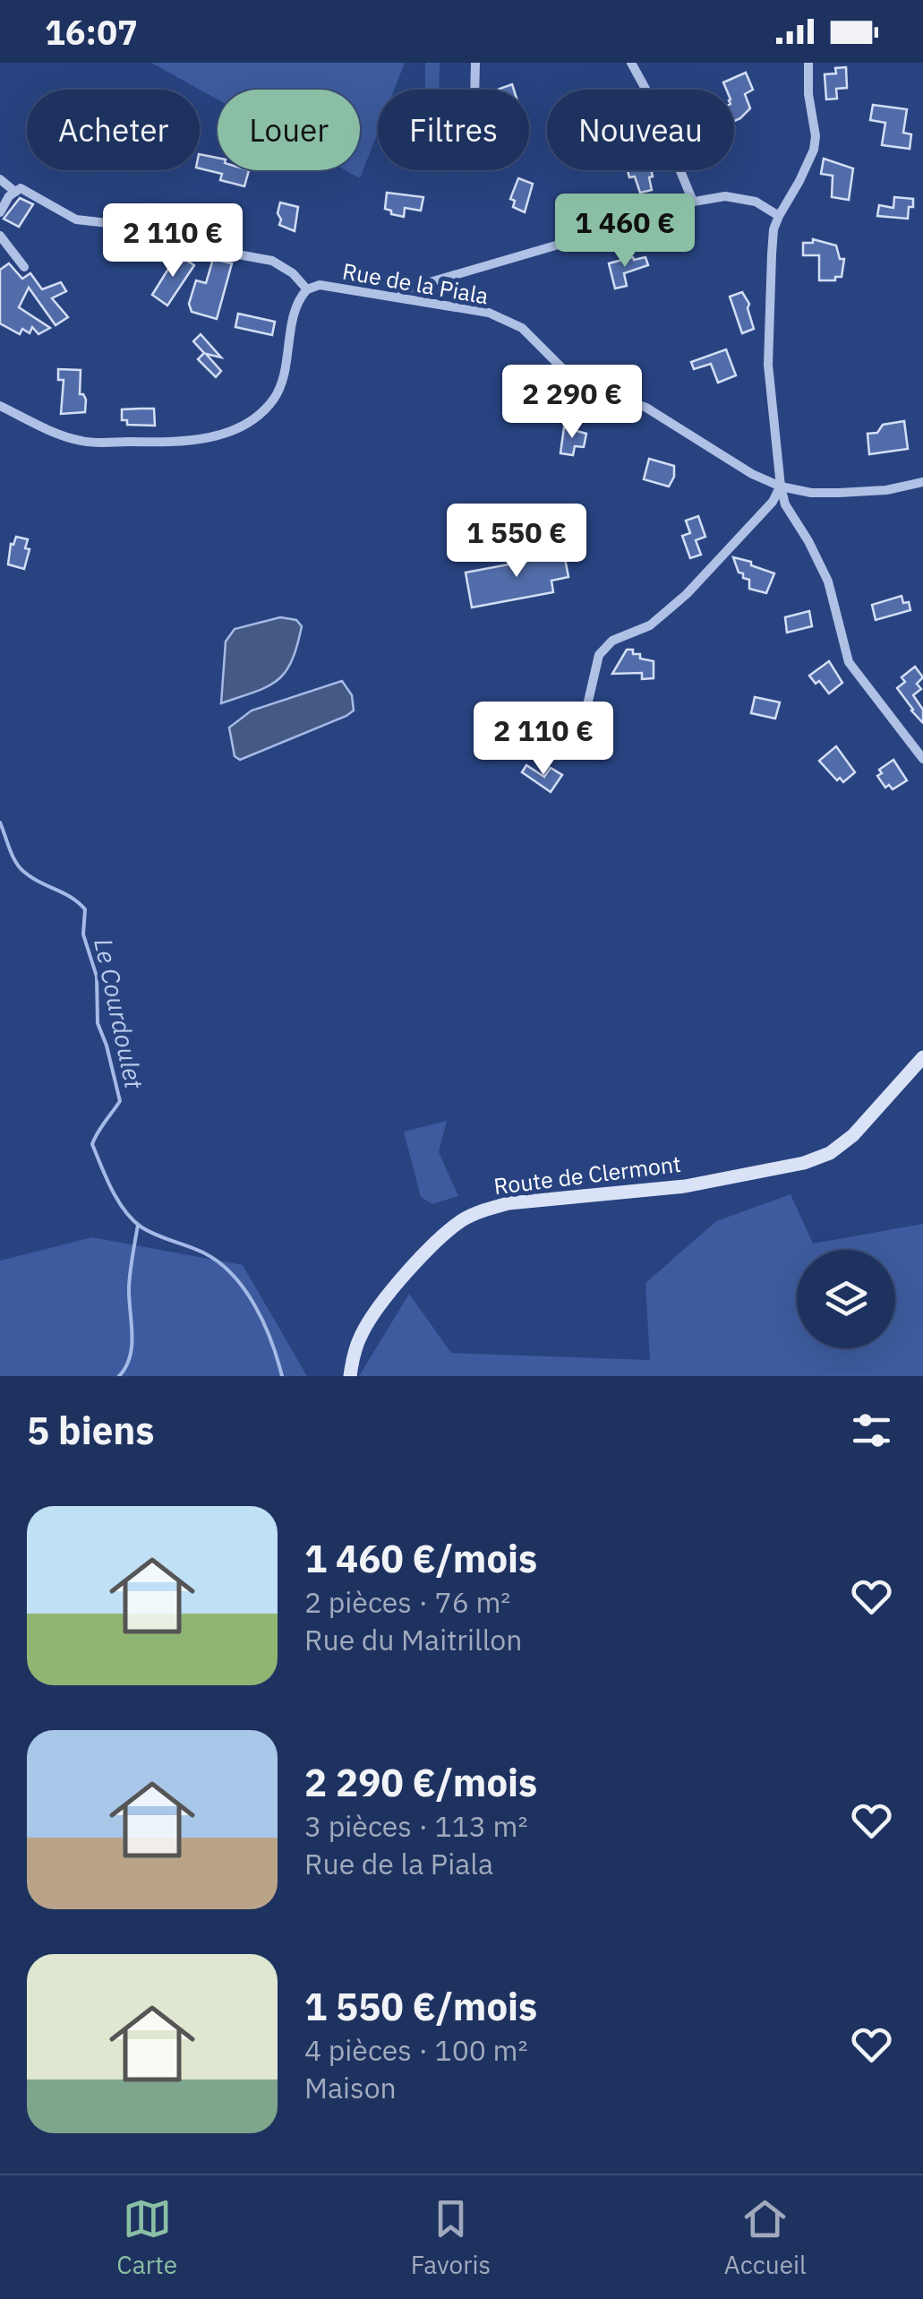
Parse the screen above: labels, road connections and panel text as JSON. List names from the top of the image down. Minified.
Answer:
{"streets":{"street":["Rue de la Piala","Route de Clermont"]},"water":["Le Courdoulet"],"page":{"status":"16:07","chip":["Acheter","Louer","Filtres","Nouveau"],"price":["1 460 €","2 110 €","2 290 €","1 550 €","2 110 €"],"heading":"5 biens","list":[{"name":"1 460 €/mois","note":"2 pièces · 76 m² · Rue du Maitrillon"},{"name":"2 290 €/mois","note":"3 pièces · 113 m² · Rue de la Piala"},{"name":"1 550 €/mois","note":"4 pièces · 100 m² · Maison"}],"tabs":["Carte","Favoris","Accueil"]}}
